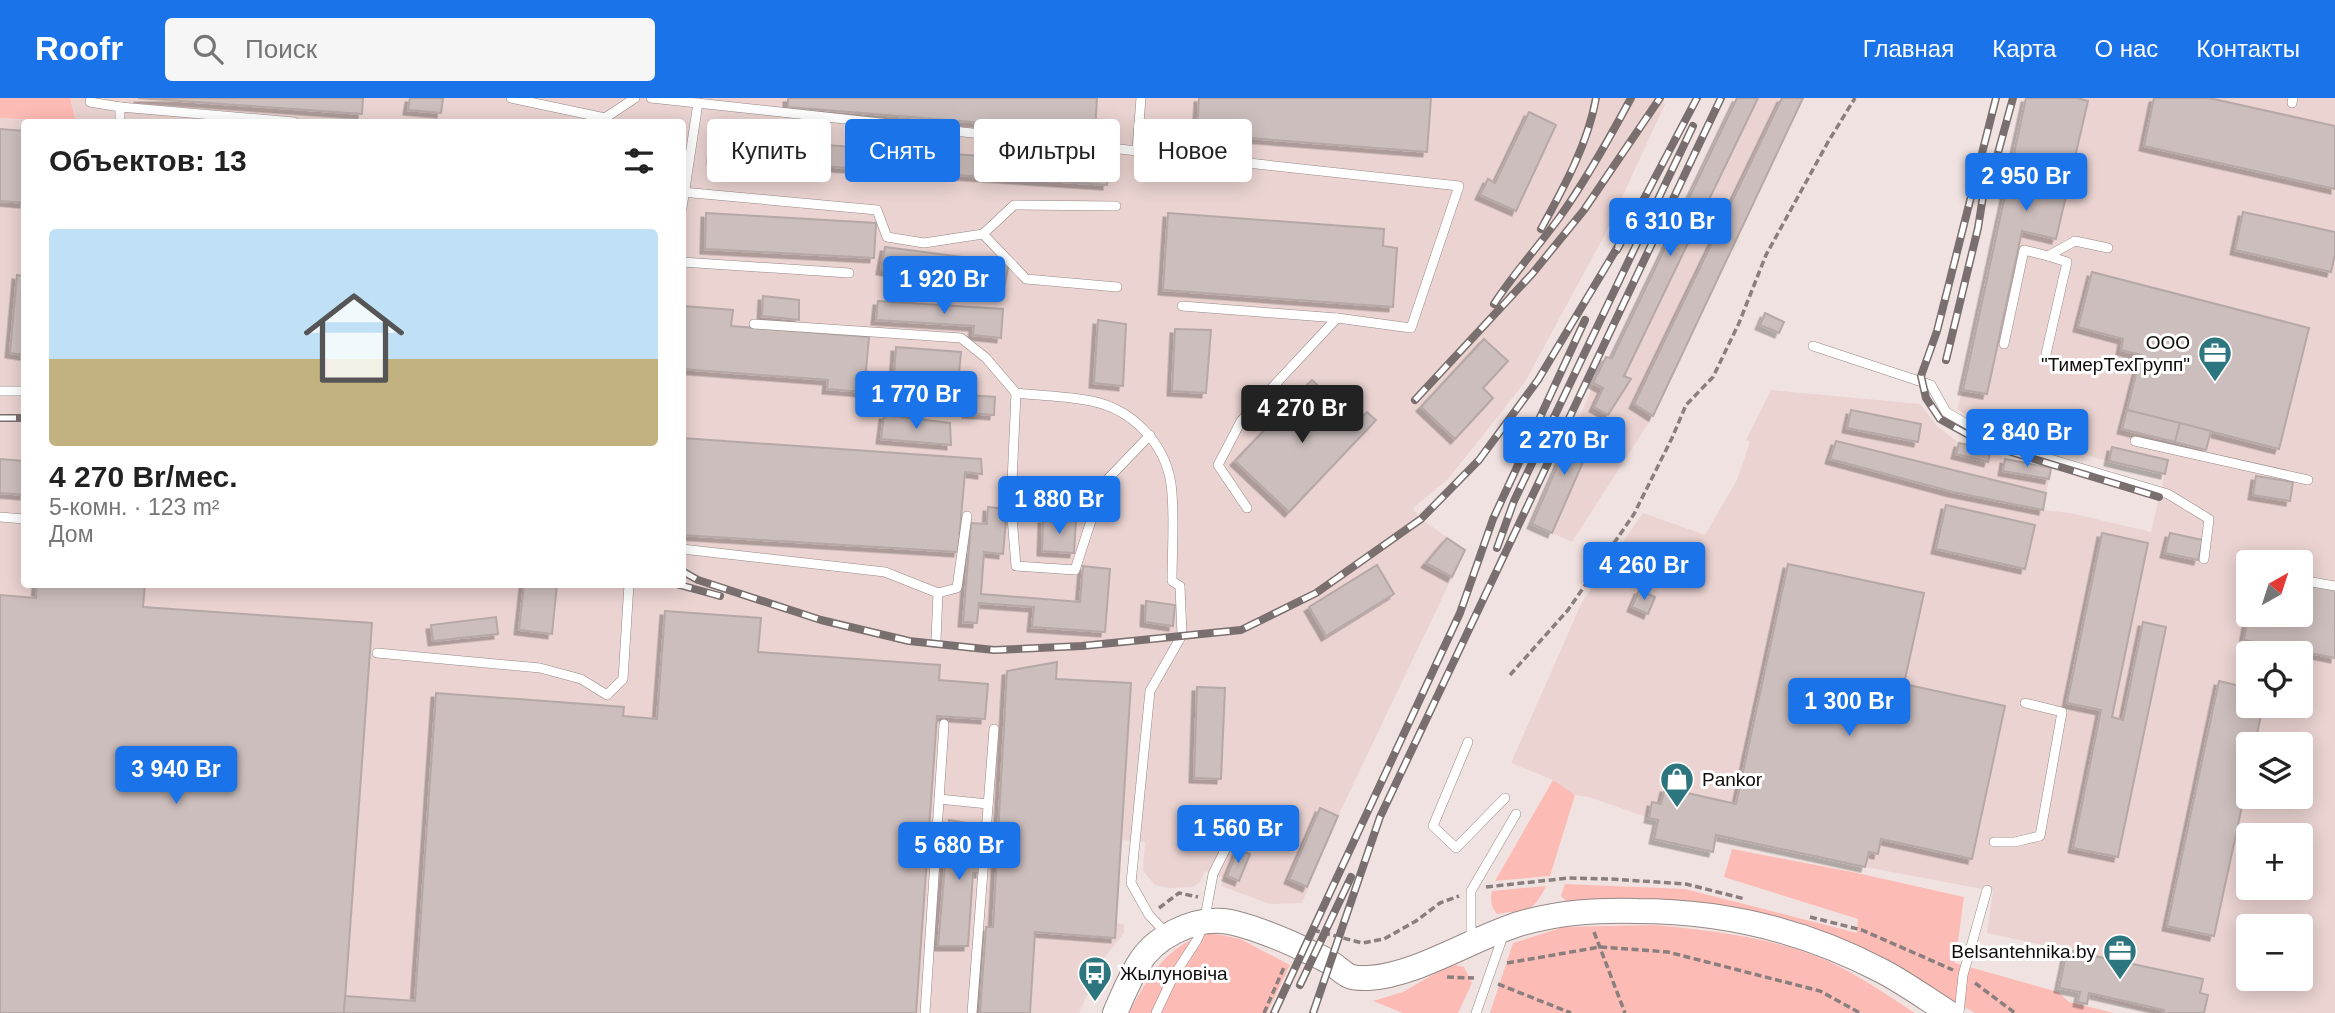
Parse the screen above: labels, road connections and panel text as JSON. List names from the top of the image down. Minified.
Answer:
{"places":{"office":["ООО \"ТимерТехГрупп\"","Belsantehnika.by"],"shop":["Pankor"],"bus stop":["Жылуновіча"]},"north":"top right","page":{"header":"Roofr","search":"Поиск","nav":["Главная","Карта","О нас","Контакты"],"chip":["Купить","Снять","Фильтры","Новое"],"heading":"Объектов: 13","price":["2 950 Br","6 310 Br","1 920 Br","1 770 Br","4 270 Br","2 840 Br","2 270 Br","1 880 Br","4 260 Br","1 300 Br","3 940 Br","1 560 Br","5 680 Br"],"list":[{"name":"4 270 Br/мес.","note":"5-комн. · 123 m² · Дом"}],"map_buttons":["+","−"]}}
